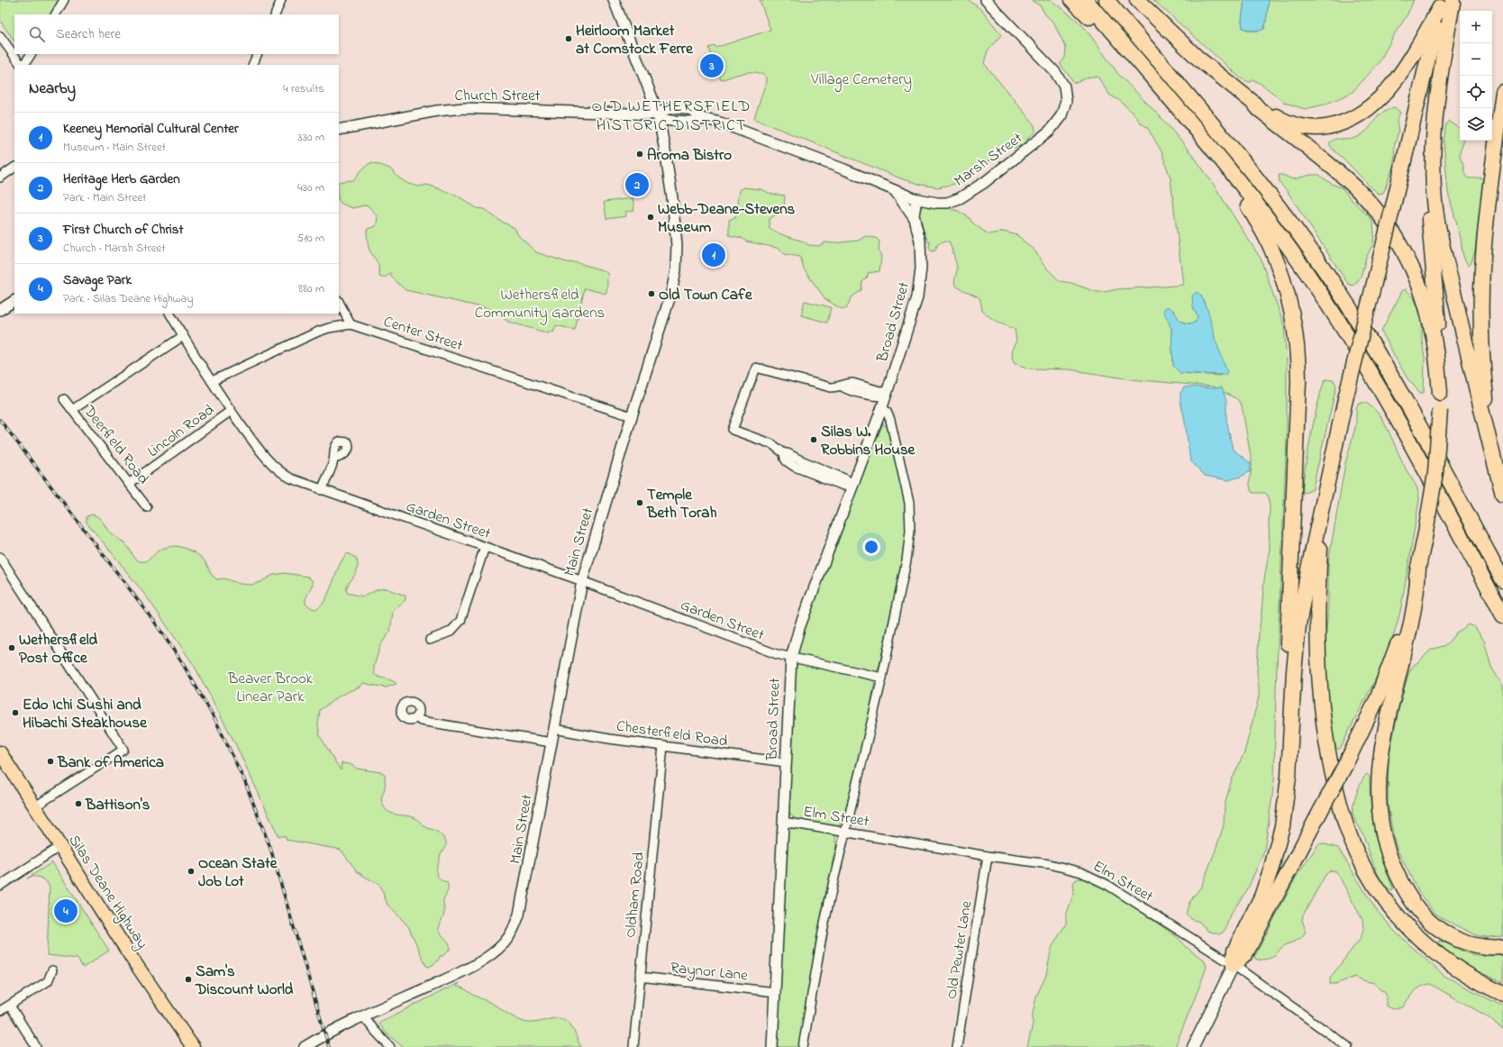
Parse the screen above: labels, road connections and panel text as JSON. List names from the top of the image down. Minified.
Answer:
{"streets":{"main road":["Silas Deane Highway"],"street":["Church Street","Marsh Street","Broad Street","Center Street","Lincoln Road","Deerfield Road","Garden Street","Main Street","Chesterfield Road","Elm Street","Oldham Road","Old Pewter Lane","Raynor Lane"]},"crossings":[["Church Street","Marsh Street"],["Church Street","Main Street"],["Marsh Street","Broad Street"],["Marsh Street","Main Street"],["Broad Street","Garden Street"],["Broad Street","Chesterfield Road"],["Broad Street","Elm Street"],["Broad Street","Raynor Lane"],["Center Street","Garden Street"],["Center Street","Main Street"],["Lincoln Road","Deerfield Road"],["Lincoln Road","Garden Street"],["Garden Street","Main Street"],["Main Street","Chesterfield Road"],["Chesterfield Road","Oldham Road"],["Elm Street","Old Pewter Lane"],["Oldham Road","Raynor Lane"]],"districts":["OLD WETHERSFIELD HISTORIC DISTRICT"],"parks":["Village Cemetery","Wethersfield Community Gardens","Beaver Brook Linear Park"],"places":["Heirloom Market at Comstock Ferre","Aroma Bistro","Webb-Deane-Stevens Museum","Old Town Cafe","Silas W. Robbins House","Temple Beth Torah","Wethersfield Post Office","Edo Ichi Sushi and Hibachi Steakhouse","Bank of America","Battison's","Ocean State Job Lot","Sam's Discount World"],"page":{"map_buttons":["+","−"],"search":"Search here","pins":["3","2","1","4"],"heading":["Nearby","4 results"],"list":[{"mark":"1","name":"Keeney Memorial Cultural Center","note":"Museum · Main Street","value":"330 m"},{"mark":"2","name":"Heritage Herb Garden","note":"Park · Main Street","value":"430 m"},{"mark":"3","name":"First Church of Christ","note":"Church · Marsh Street","value":"510 m"},{"mark":"4","name":"Savage Park","note":"Park · Silas Deane Highway","value":"880 m"}]}}
